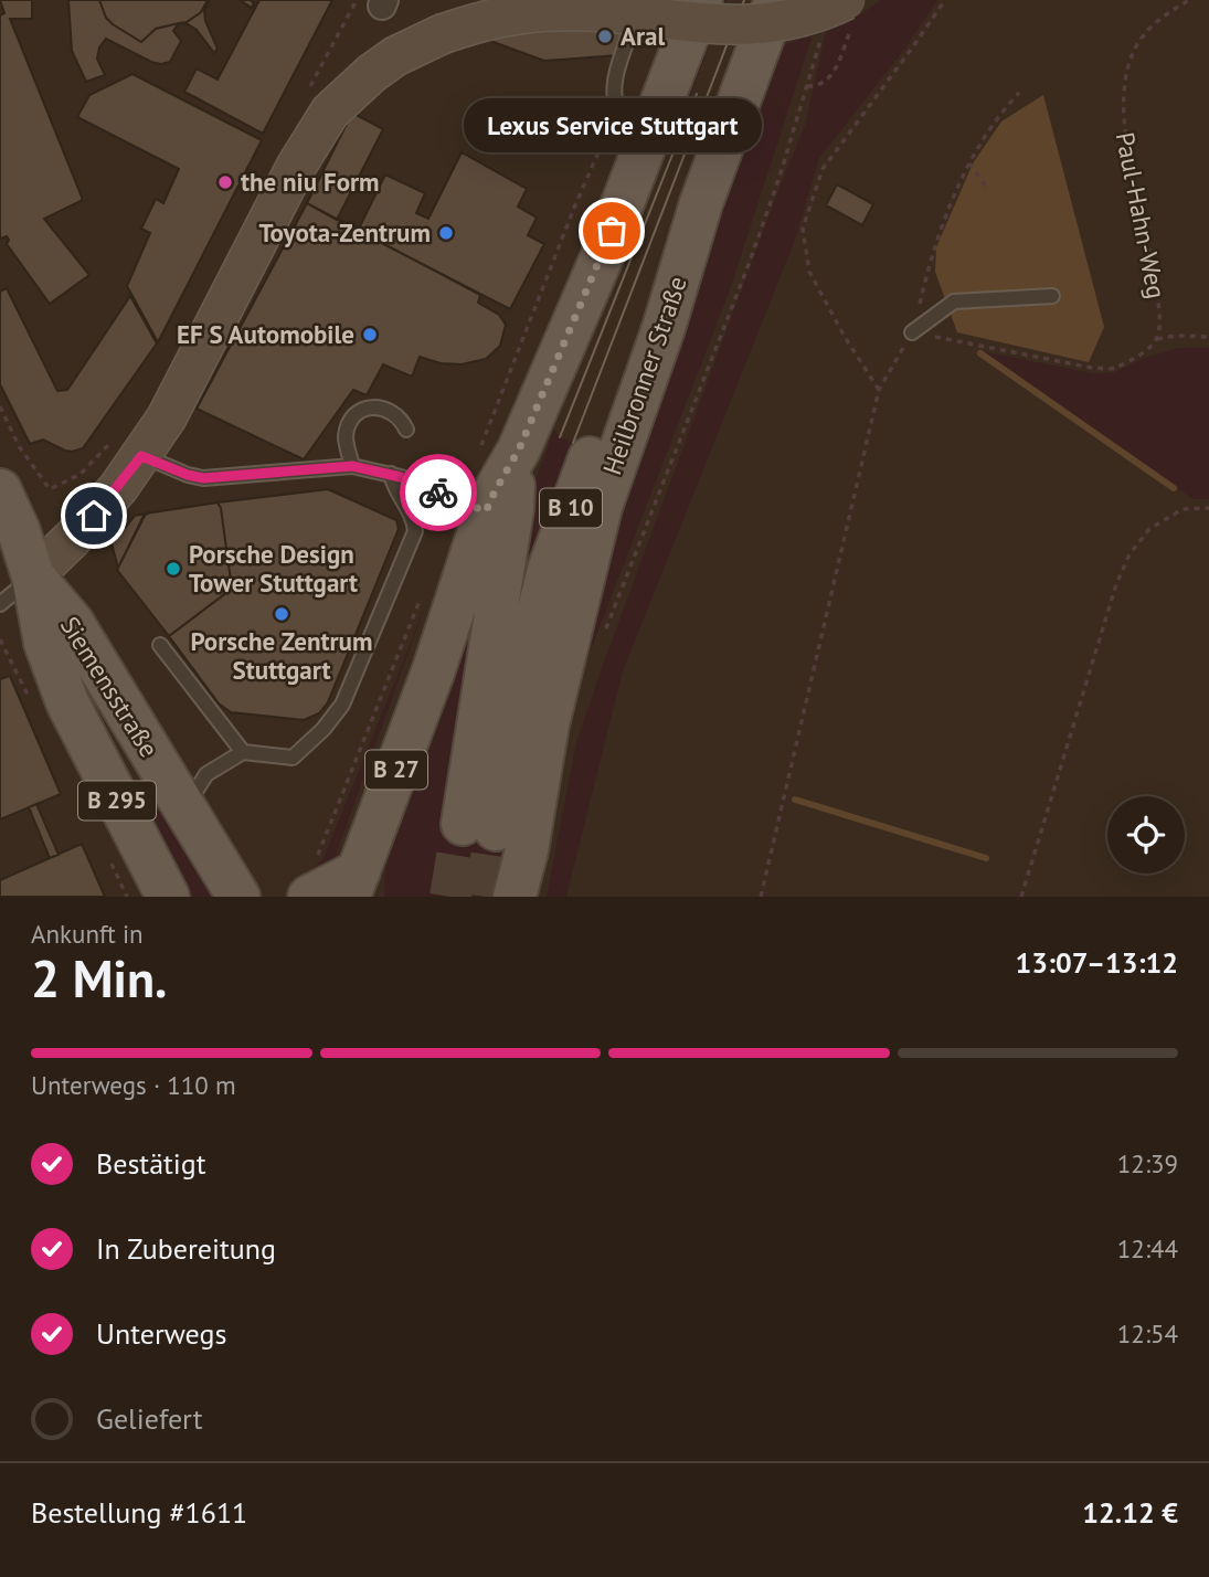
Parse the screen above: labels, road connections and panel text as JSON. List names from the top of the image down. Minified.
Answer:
{"streets":{"main road":["Heilbronner Straße","B 10","Siemensstraße","B 27","B 295"],"path":["Paul-Hahn-Weg"]},"crossings":[["Heilbronner Straße","B 10"],["B 10","B 27"]],"places":["Aral","the niu Form","Lexus Service Stuttgart","Toyota-Zentrum","EF S Automobile","Porsche Design Tower Stuttgart","Porsche Zentrum Stuttgart"],"page":{"bubble":"Lexus Service Stuttgart","heading":["2 Min.","Ankunft in","13:07–13:12"],"panel":["Bestellung #1611","12.12 €"],"bar":"Unterwegs · 110 m","list":[["Bestätigt","12:39"],["In Zubereitung","12:44"],["Unterwegs","12:54"],"Geliefert"]}}
